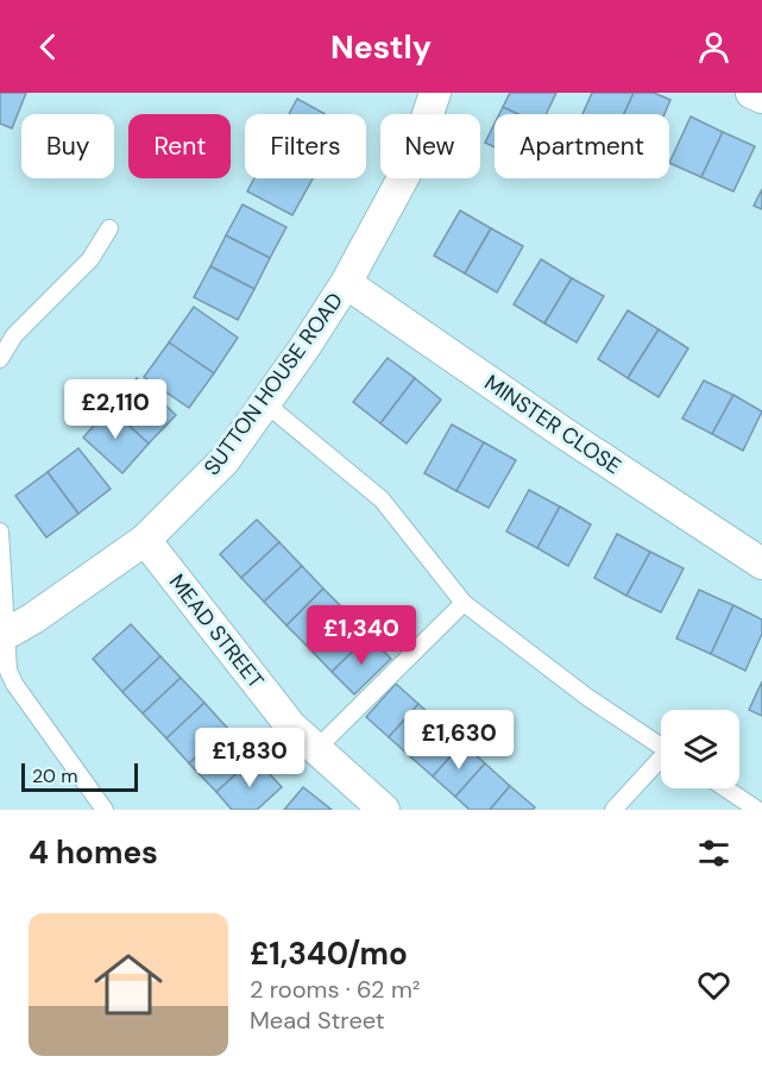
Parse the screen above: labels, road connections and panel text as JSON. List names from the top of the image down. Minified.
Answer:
{"streets":{"street":["SUTTON HOUSE ROAD","MINSTER CLOSE","MEAD STREET"]},"crossings":[["SUTTON HOUSE ROAD","MINSTER CLOSE"],["SUTTON HOUSE ROAD","MEAD STREET"]],"scale_bar":"20 m","page":{"header":"Nestly","chip":["Buy","Rent","Filters","New","Apartment"],"price":["£2,110","£1,340","£1,630","£1,830"],"scale":"20 m","heading":"4 homes","list":[{"name":"£1,340/mo","note":"2 rooms · 62 m² · Mead Street"}]}}
